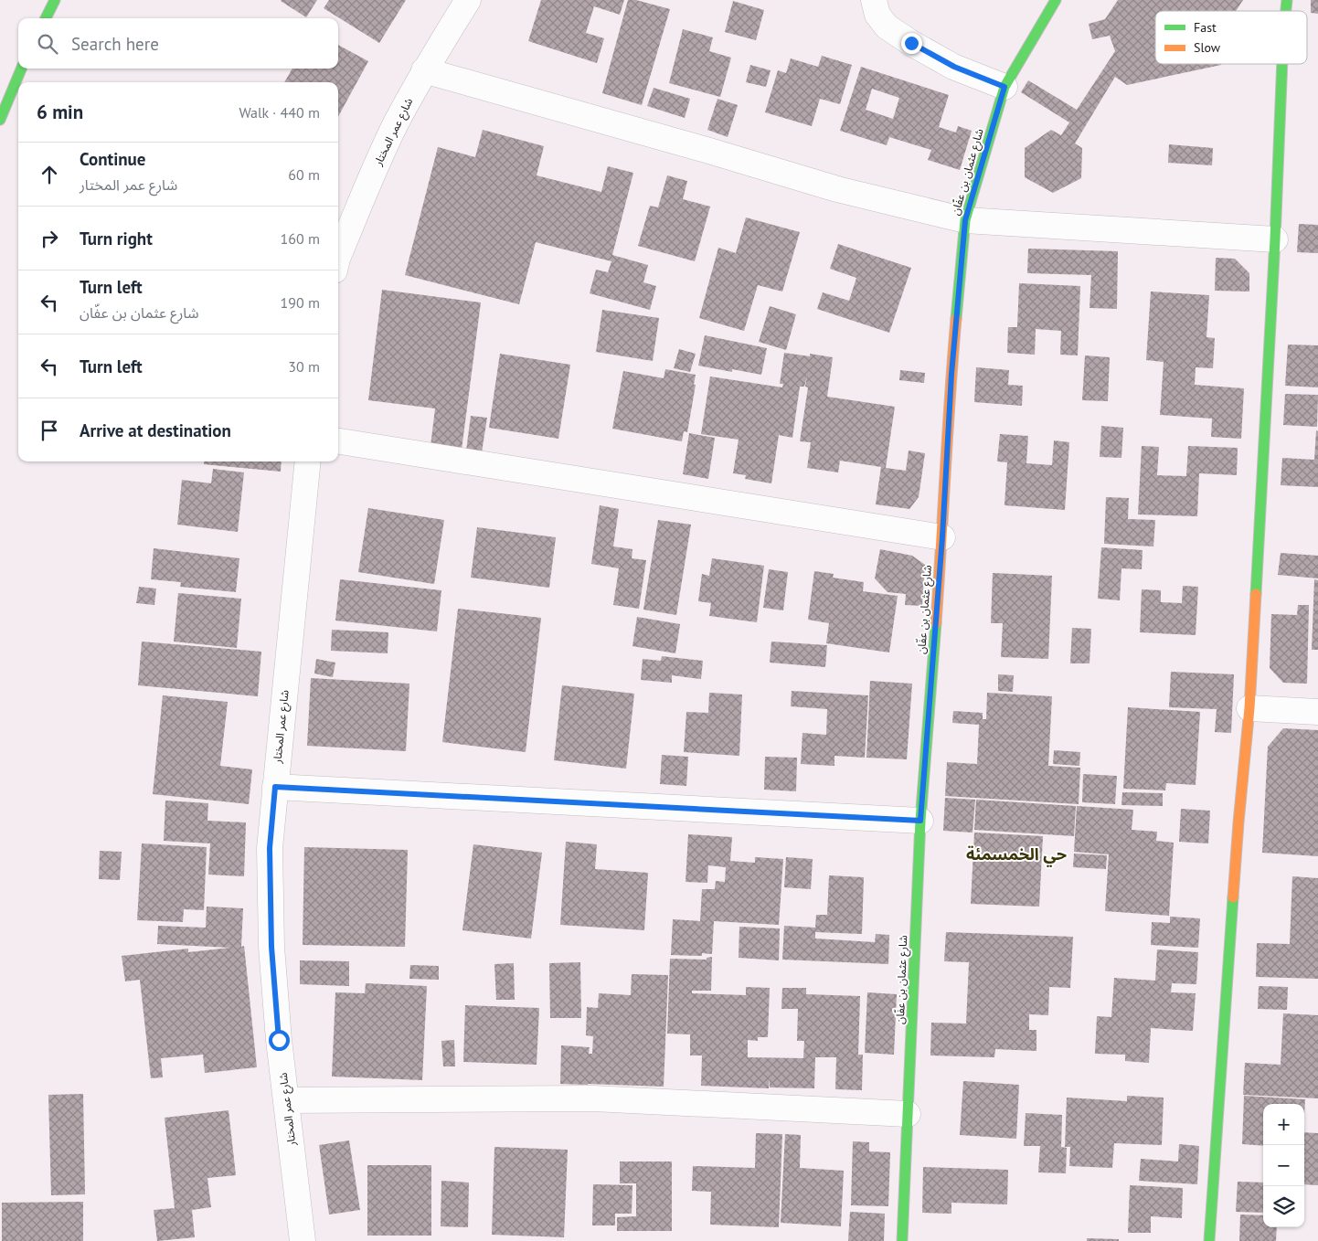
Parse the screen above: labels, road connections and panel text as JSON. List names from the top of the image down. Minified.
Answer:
{"streets":{"street":["شارع عمر المختار","شارع عثمان بن عفّان"]},"districts":["حي الخمسمئة"],"legend":["Fast","Slow"],"page":{"search":"Search here","heading":["6 min","Walk · 440 m"],"list":[["Continue","شارع عمر المختار","60 m"],["Turn right","160 m"],["Turn left","شارع عثمان بن عفّان","190 m"],["Turn left","30 m"],"Arrive at destination"],"map_buttons":["+","−"]}}
